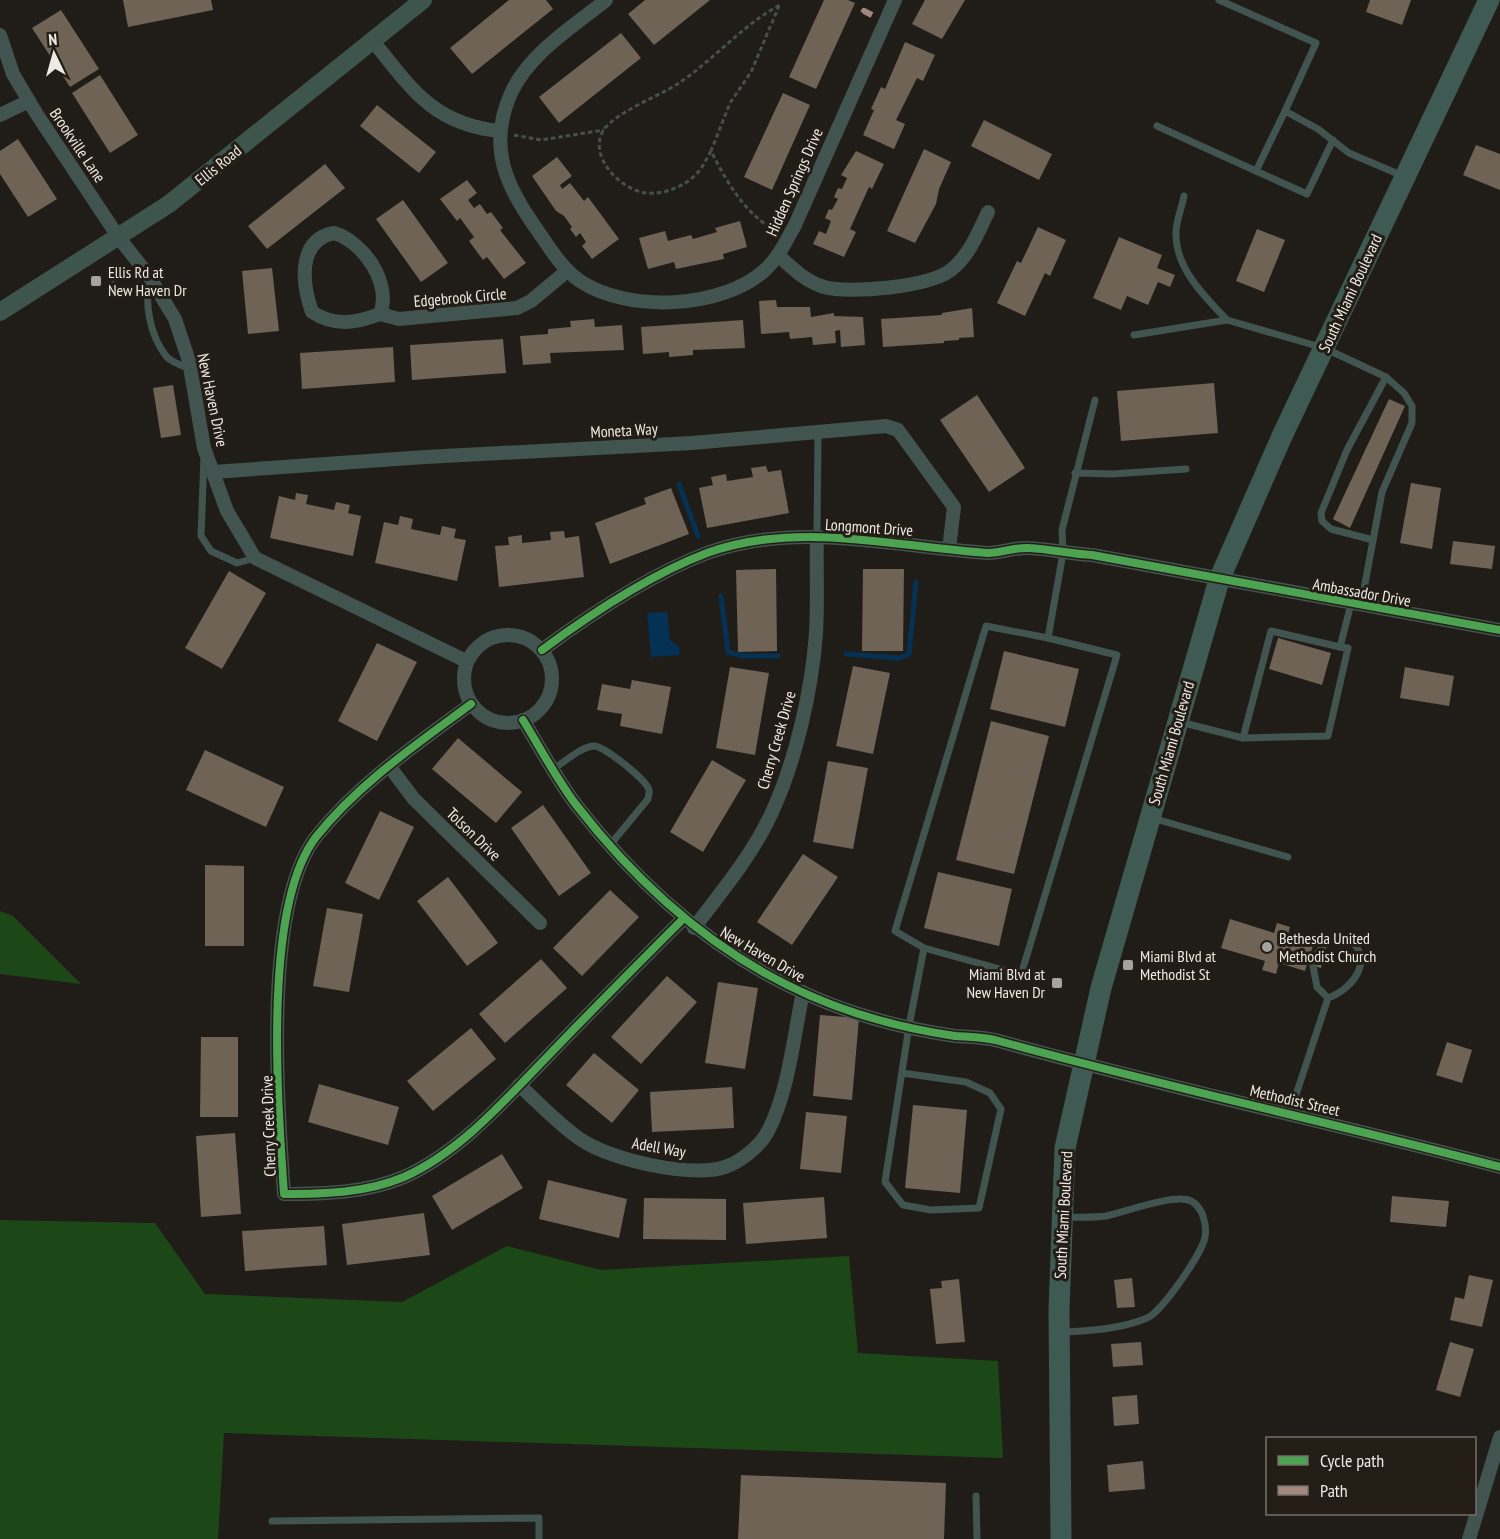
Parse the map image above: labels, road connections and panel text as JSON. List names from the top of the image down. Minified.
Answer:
{"streets":{"main road":["Ellis Road","South Miami Boulevard"],"street":["Brookville Lane","Hidden Springs Drive","Edgebrook Circle","New Haven Drive","Moneta Way","Longmont Drive","Ambassador Drive","Cherry Creek Drive","Tolson Drive","Methodist Street","Adell Way"]},"crossings":[["Brookville Lane","Ellis Road"],["Brookville Lane","New Haven Drive"],["Ellis Road","New Haven Drive"],["Hidden Springs Drive","Edgebrook Circle"],["South Miami Boulevard","New Haven Drive"],["South Miami Boulevard","Longmont Drive"],["South Miami Boulevard","Ambassador Drive"],["South Miami Boulevard","Methodist Street"],["New Haven Drive","Moneta Way"],["New Haven Drive","Longmont Drive"],["New Haven Drive","Cherry Creek Drive"],["New Haven Drive","Methodist Street"],["New Haven Drive","Adell Way"],["Moneta Way","Longmont Drive"],["Longmont Drive","Ambassador Drive"],["Longmont Drive","Cherry Creek Drive"],["Cherry Creek Drive","Tolson Drive"],["Cherry Creek Drive","Adell Way"]],"places":{"transit":["Ellis Rd at New Haven Dr","Miami Blvd at Methodist St","Miami Blvd at New Haven Dr"],"other":["Bethesda United Methodist Church"]},"legend":["Cycle path","Path"],"north":"top"}
